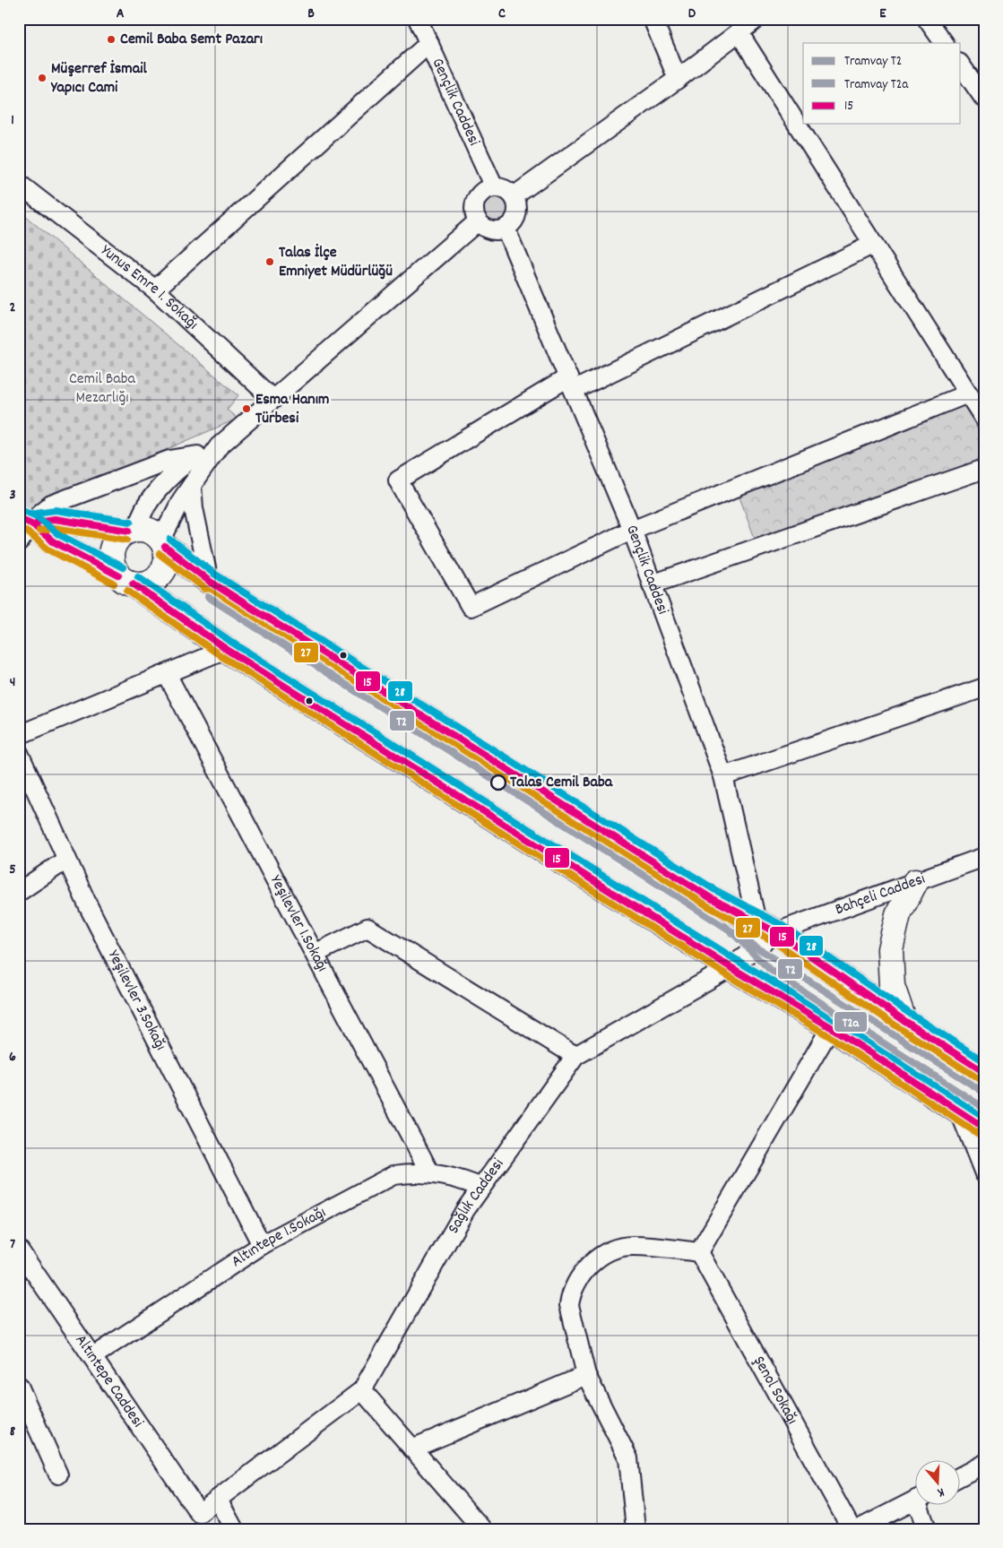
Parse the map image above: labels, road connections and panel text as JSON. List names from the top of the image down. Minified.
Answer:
{"streets":{"street":["Gençlik Caddesi","Yunus Emre 1. Sokağı","Bahçeli Caddesi","Yeşilevler 1.Sokağı","Yeşilevler 3.Sokağı","Sağlık Caddesi","Altıntepe 1.Sokağı","Altıntepe Caddesi","Şenol Sokağı"]},"crossings":[["Gençlik Caddesi","Bahçeli Caddesi"],["Gençlik Caddesi","Sağlık Caddesi"],["Bahçeli Caddesi","Sağlık Caddesi"],["Yeşilevler 1.Sokağı","Altıntepe 1.Sokağı"],["Yeşilevler 3.Sokağı","Altıntepe 1.Sokağı"],["Sağlık Caddesi","Altıntepe 1.Sokağı"],["Altıntepe 1.Sokağı","Altıntepe Caddesi"]],"parks":["Cemil Baba Mezarlığı"],"places":["Cemil Baba Semt Pazarı","Müşerref İsmail Yapıcı Cami","Talas İlçe Emniyet Müdürlüğü","Esma Hanım Türbesi","Talas Cemil Baba"],"lines":["transit line 28","transit line 15","transit line 27","tram line T2","tram line T2a"],"legend":["Tramvay T2","Tramvay T2a","15"],"north":"bottom","grid":{"columns":["A","B","C","D","E"],"rows":["1","2","3","4","5","6","7","8"]}}
